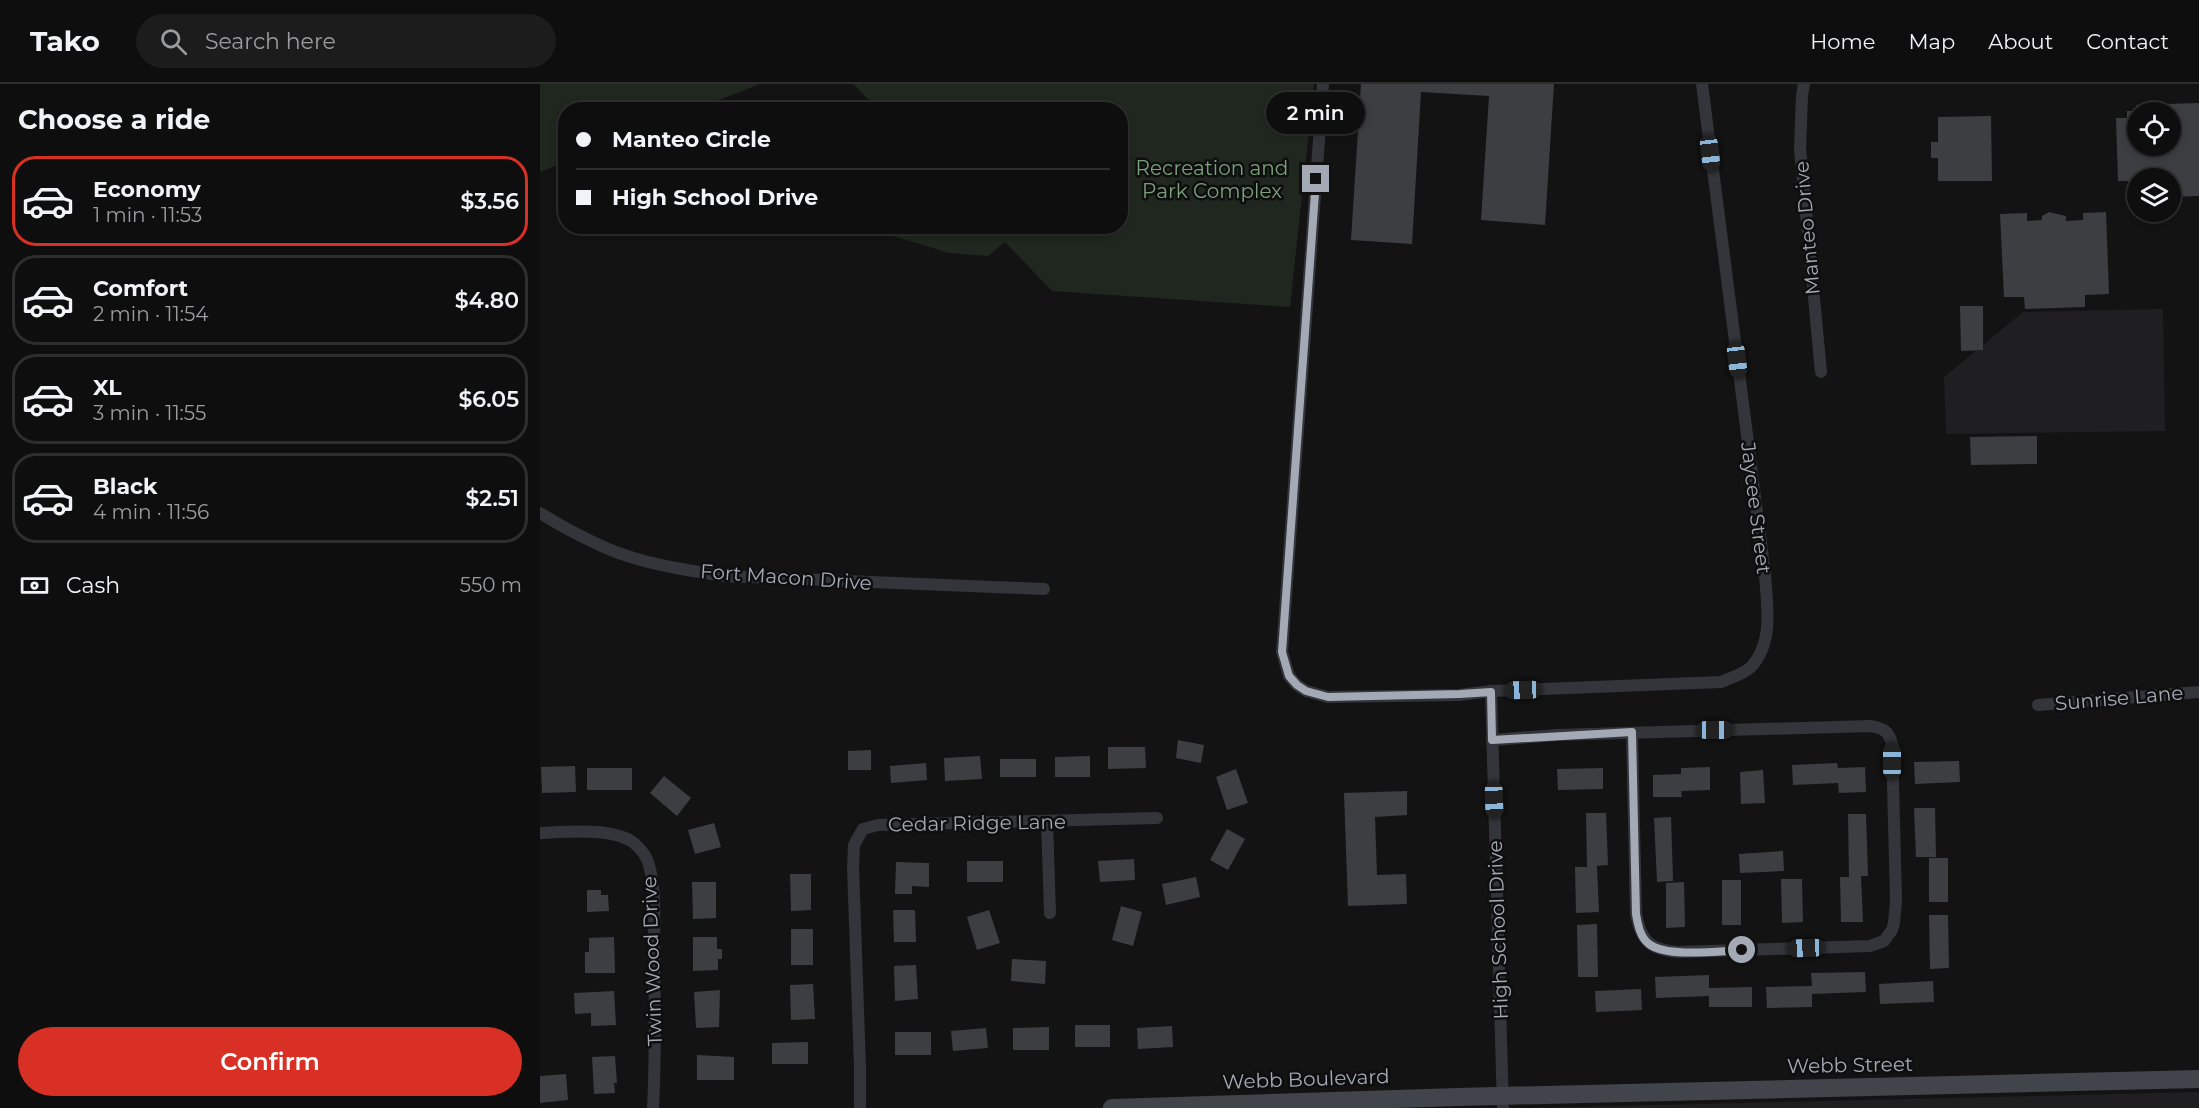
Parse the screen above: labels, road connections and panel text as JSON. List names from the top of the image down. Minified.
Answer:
{"streets":{"street":["Manteo Drive","Jaycee Street","Fort Macon Drive","Sunrise Lane","Cedar Ridge Lane","High School Drive","Twin Wood Drive","Webb Street","Webb Boulevard"]},"crossings":[["Jaycee Street","High School Drive"],["High School Drive","Webb Street"],["High School Drive","Webb Boulevard"],["Webb Street","Webb Boulevard"]],"parks":["Recreation and Park Complex"],"page":{"header":"Tako","search":"Search here","nav":["Home","Map","About","Contact"],"heading":"Choose a ride","bubble":"2 min","banner":["Manteo Circle","High School Drive"],"list":[{"name":"Economy","note":"1 min · 11:53","value":"$3.56"},{"name":"Comfort","note":"2 min · 11:54","value":"$4.80"},{"name":"XL","note":"3 min · 11:55","value":"$6.05"},{"name":"Black","note":"4 min · 11:56","value":"$2.51"}],"pay":["Cash","550 m"],"buttons":"Confirm"}}
